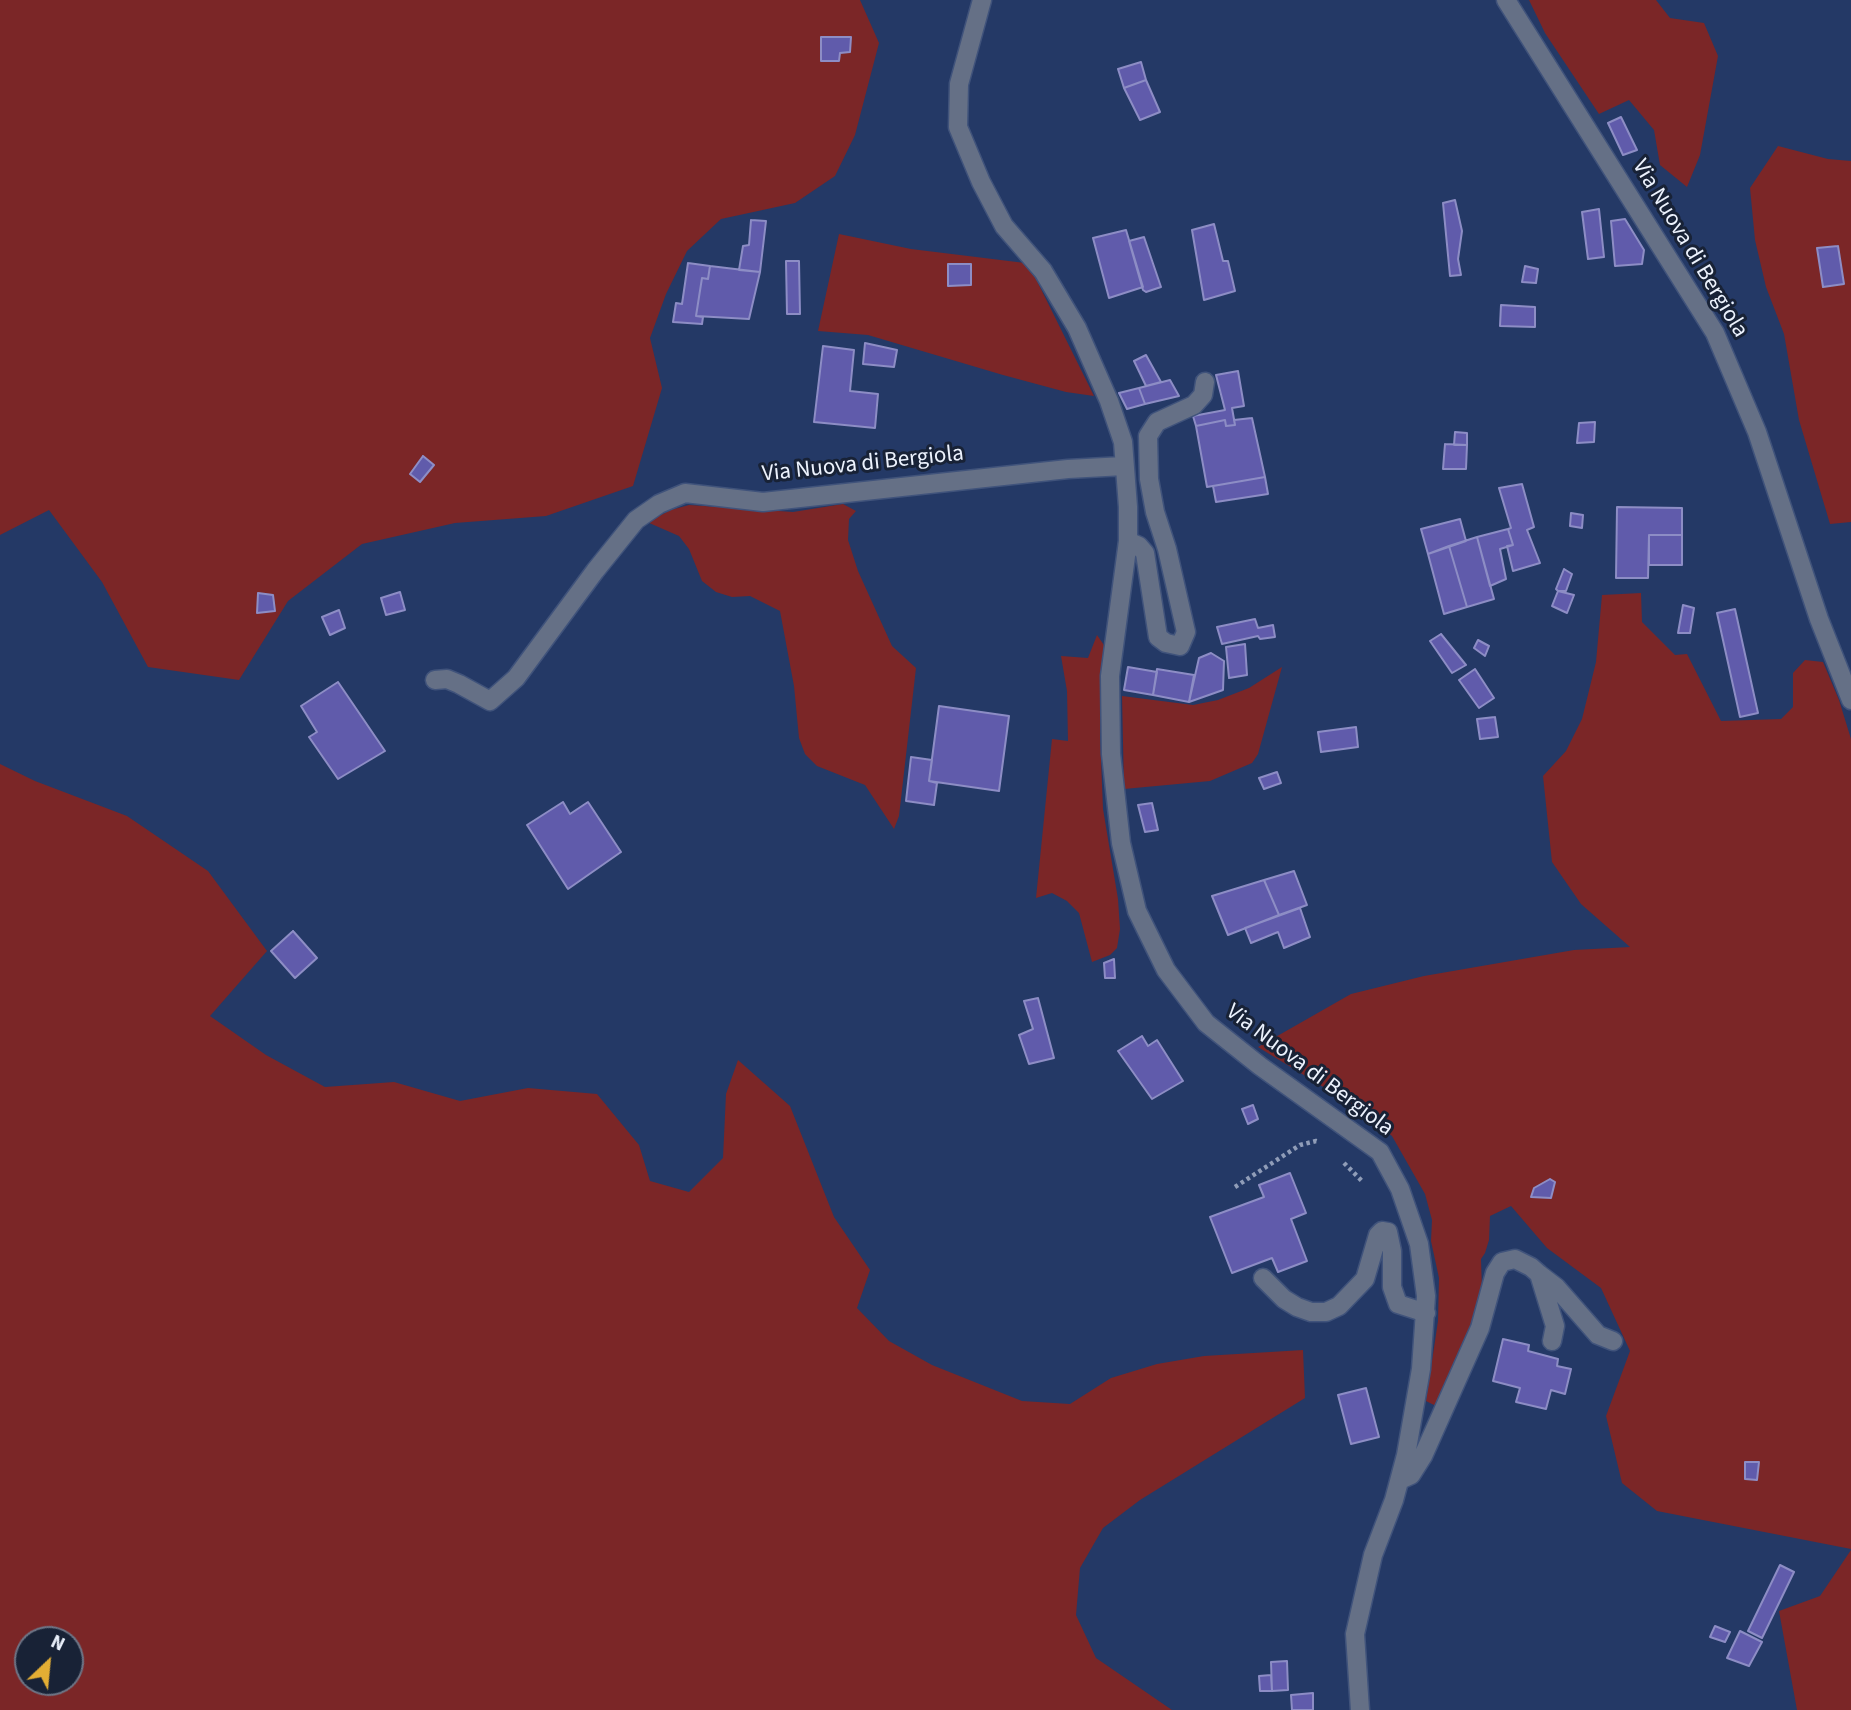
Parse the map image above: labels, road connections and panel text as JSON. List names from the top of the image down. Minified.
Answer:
{"streets":{"street":["Via Nuova di Bergiola"]},"north":"top right"}
